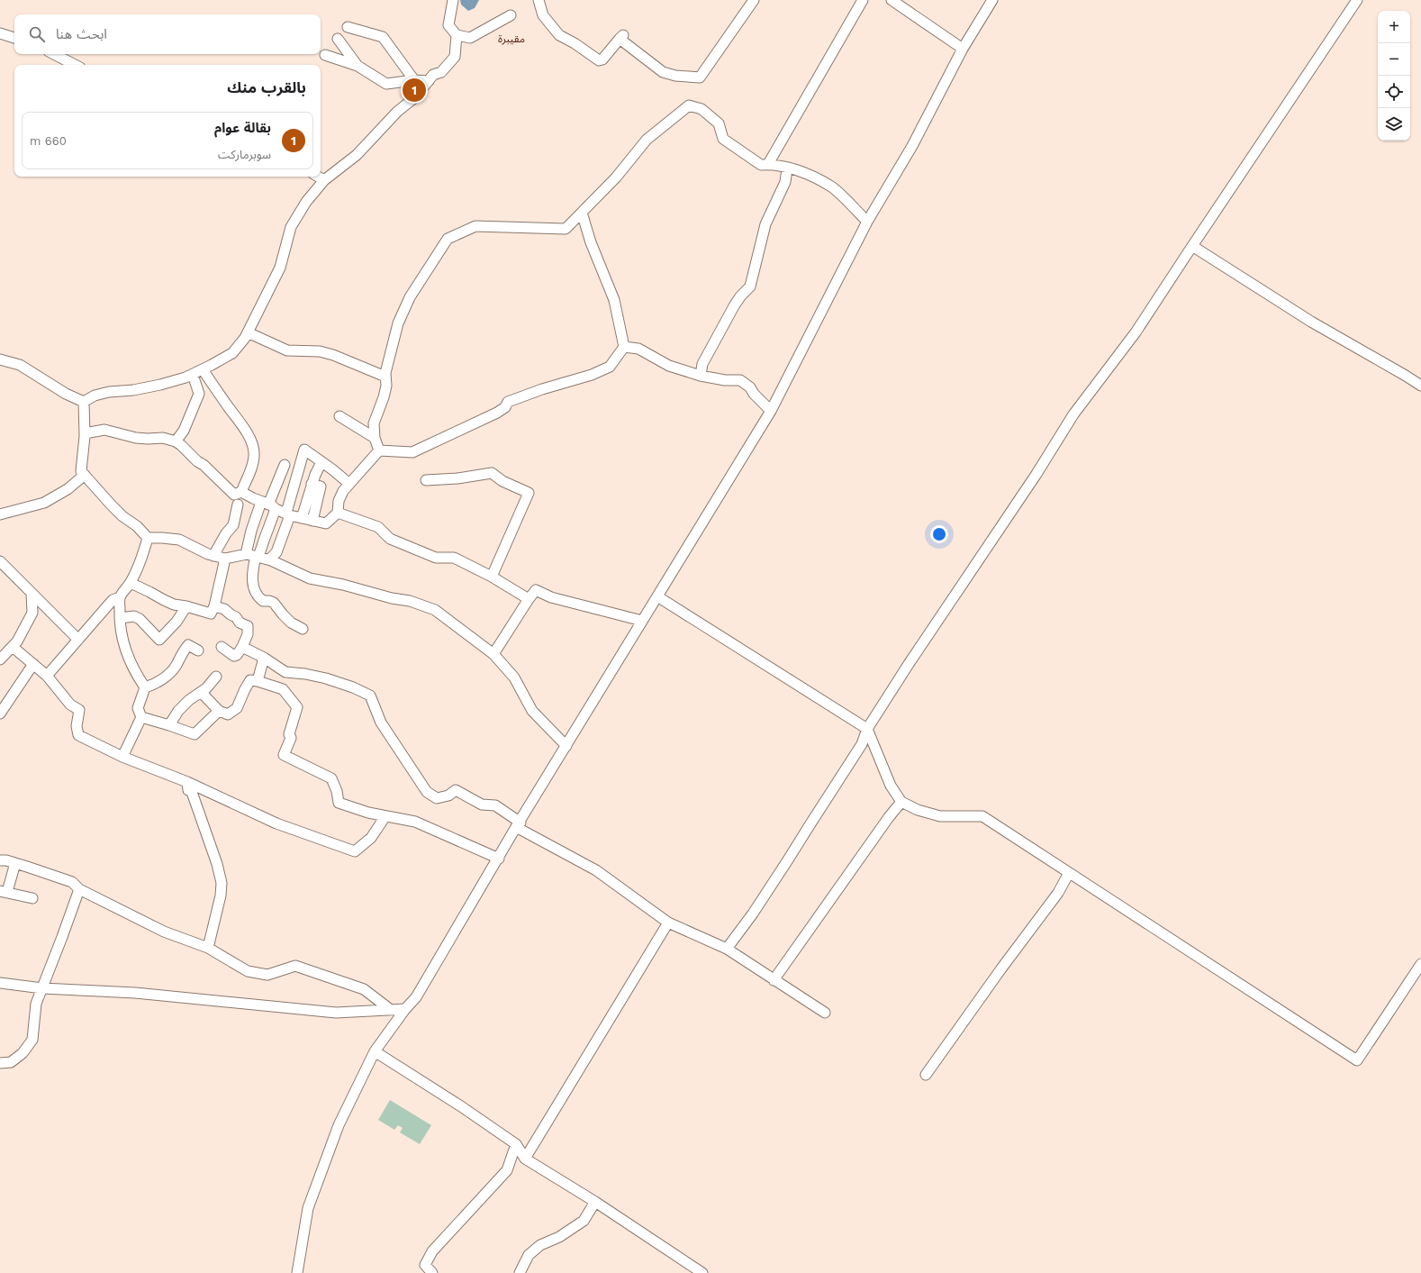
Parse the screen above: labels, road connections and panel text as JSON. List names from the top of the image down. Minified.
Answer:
{"districts":["مقيبرة"],"page":{"map_buttons":["+","−"],"search":"ابحث هنا","heading":"بالقرب منك","pins":"1","list":[{"mark":"1","name":"بقالة عوام","note":"سوبرماركت","value":"660 m"}]}}
